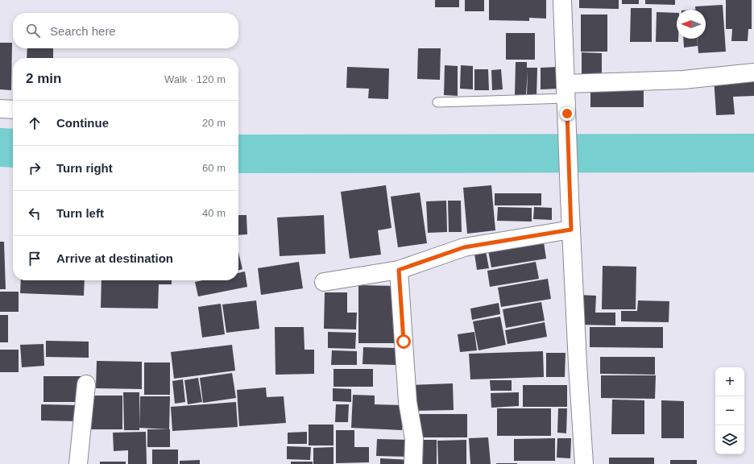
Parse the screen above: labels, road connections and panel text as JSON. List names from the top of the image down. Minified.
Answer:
{"north":"left","page":{"search":"Search here","heading":["2 min","Walk · 120 m"],"list":[["Continue","20 m"],["Turn right","60 m"],["Turn left","40 m"],"Arrive at destination"],"map_buttons":["+","−"]}}
